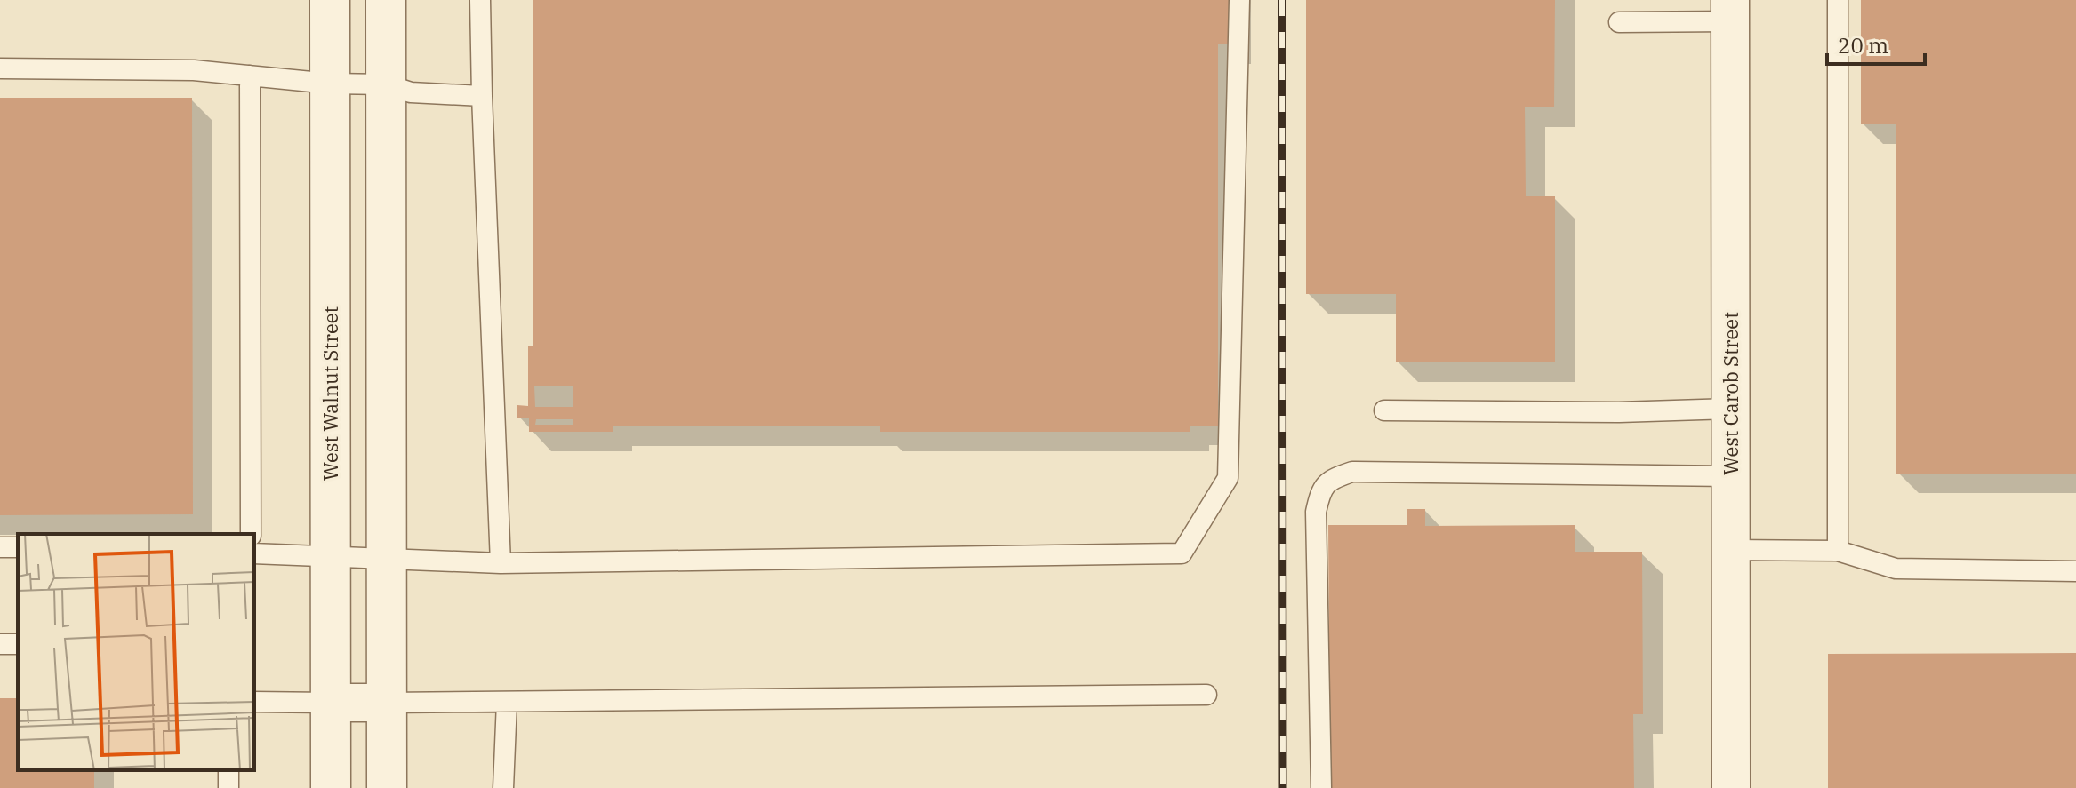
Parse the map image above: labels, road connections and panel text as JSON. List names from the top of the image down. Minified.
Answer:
{"streets":{"street":["West Walnut Street","West Carob Street"]},"scale_bar":"20 m"}
